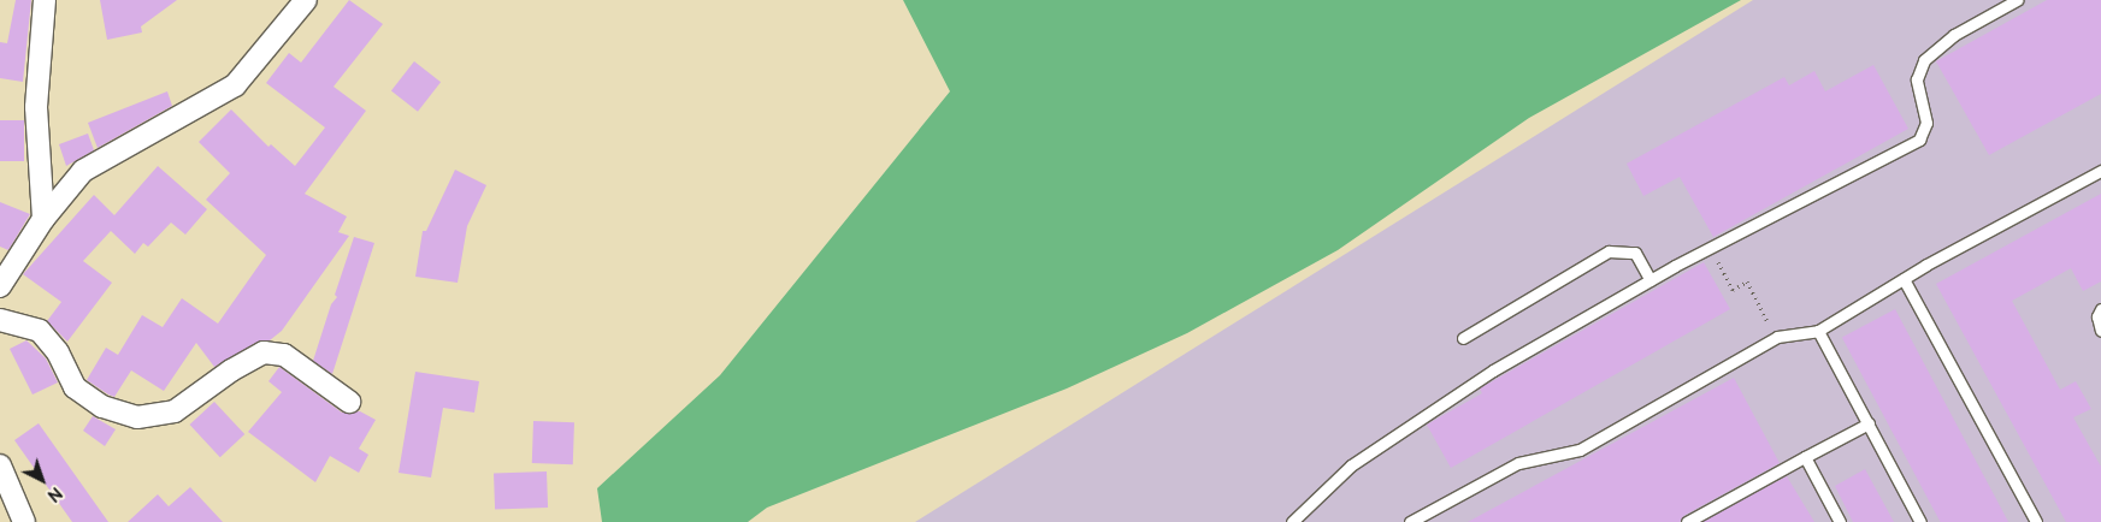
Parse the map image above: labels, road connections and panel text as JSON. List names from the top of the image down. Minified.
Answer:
{"north":"bottom right"}
